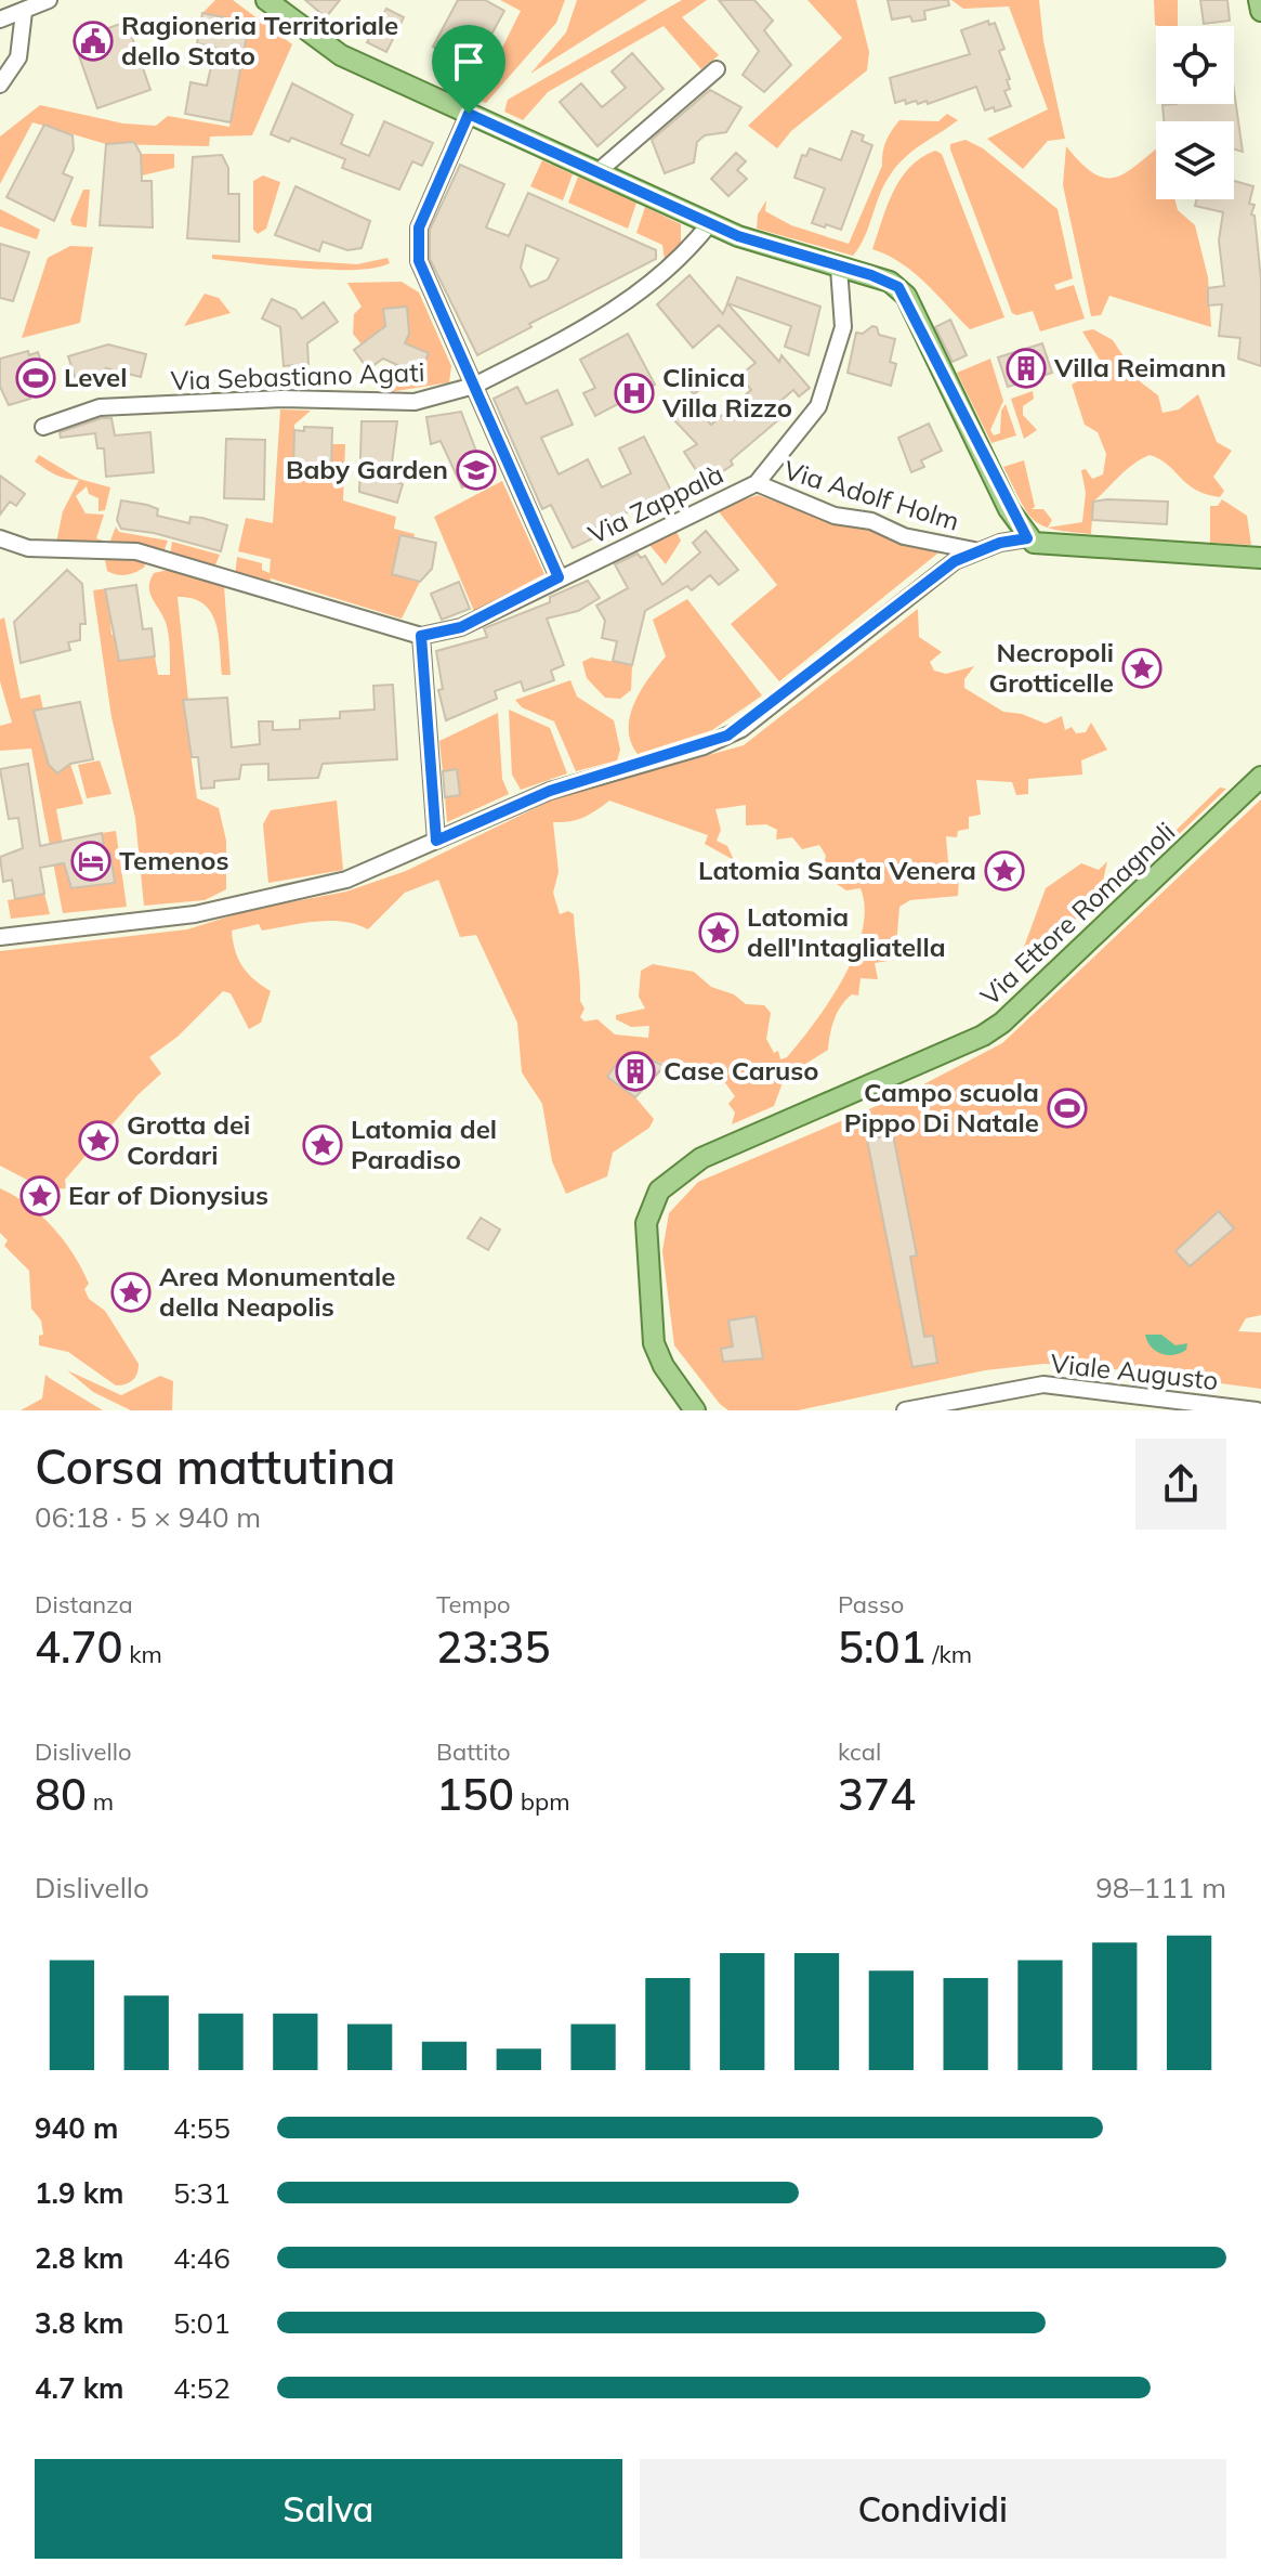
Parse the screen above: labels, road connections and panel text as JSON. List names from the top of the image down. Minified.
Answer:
{"streets":{"main road":["Via Ettore Romagnoli"],"street":["Via Sebastiano Agati","Via Adolf Holm","Via Zappalà","Viale Augusto"]},"crossings":[["Via Adolf Holm","Via Zappalà"]],"places":{"public building":["Ragioneria Territoriale dello Stato"],"building":["Villa Reimann","Case Caruso"],"sports":["Level","Campo scuola Pippo Di Natale"],"hospital":["Clinica Villa Rizzo"],"school or university":["Baby Garden"],"place":["Necropoli Grotticelle","Latomia Santa Venera","Latomia dell'Intagliatella","Grotta dei Cordari","Latomia del Paradiso","Ear of Dionysius","Area Monumentale della Neapolis"],"hotel":["Temenos"]},"page":{"heading":["Corsa mattutina","06:18 · 5 × 940 m"],"stats":[["Distanza","4.70 km"],["Tempo","23:35"],["Passo","5:01 /km"],["Dislivello","80 m"],["Battito","150 bpm"],["kcal","374"]],"chart":["Dislivello","98–111 m"],"list":[{"name":"940 m","note":"4:55"},{"name":"1.9 km","note":"5:31"},{"name":"2.8 km","note":"4:46"},{"name":"3.8 km","note":"5:01"},{"name":"4.7 km","note":"4:52"}],"buttons":["Salva","Condividi"]}}
